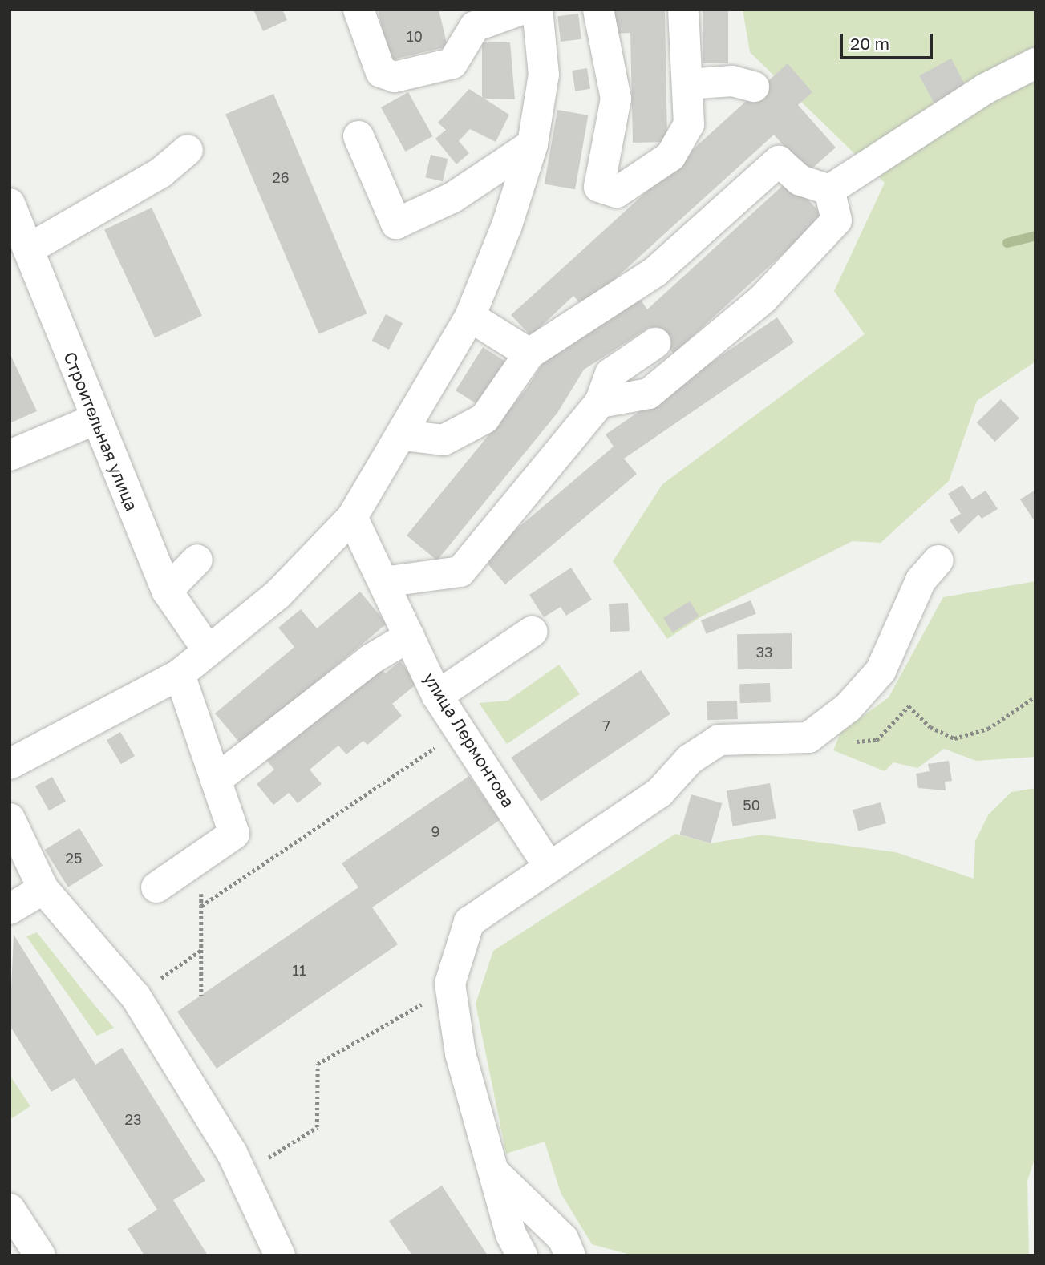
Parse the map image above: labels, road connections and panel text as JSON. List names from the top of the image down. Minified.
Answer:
{"streets":{"street":["Строительная улица","улица Лермонтова"]},"house_numbers":["10","26","33","7","50","9","25","11","23"],"scale_bar":"20 m"}
